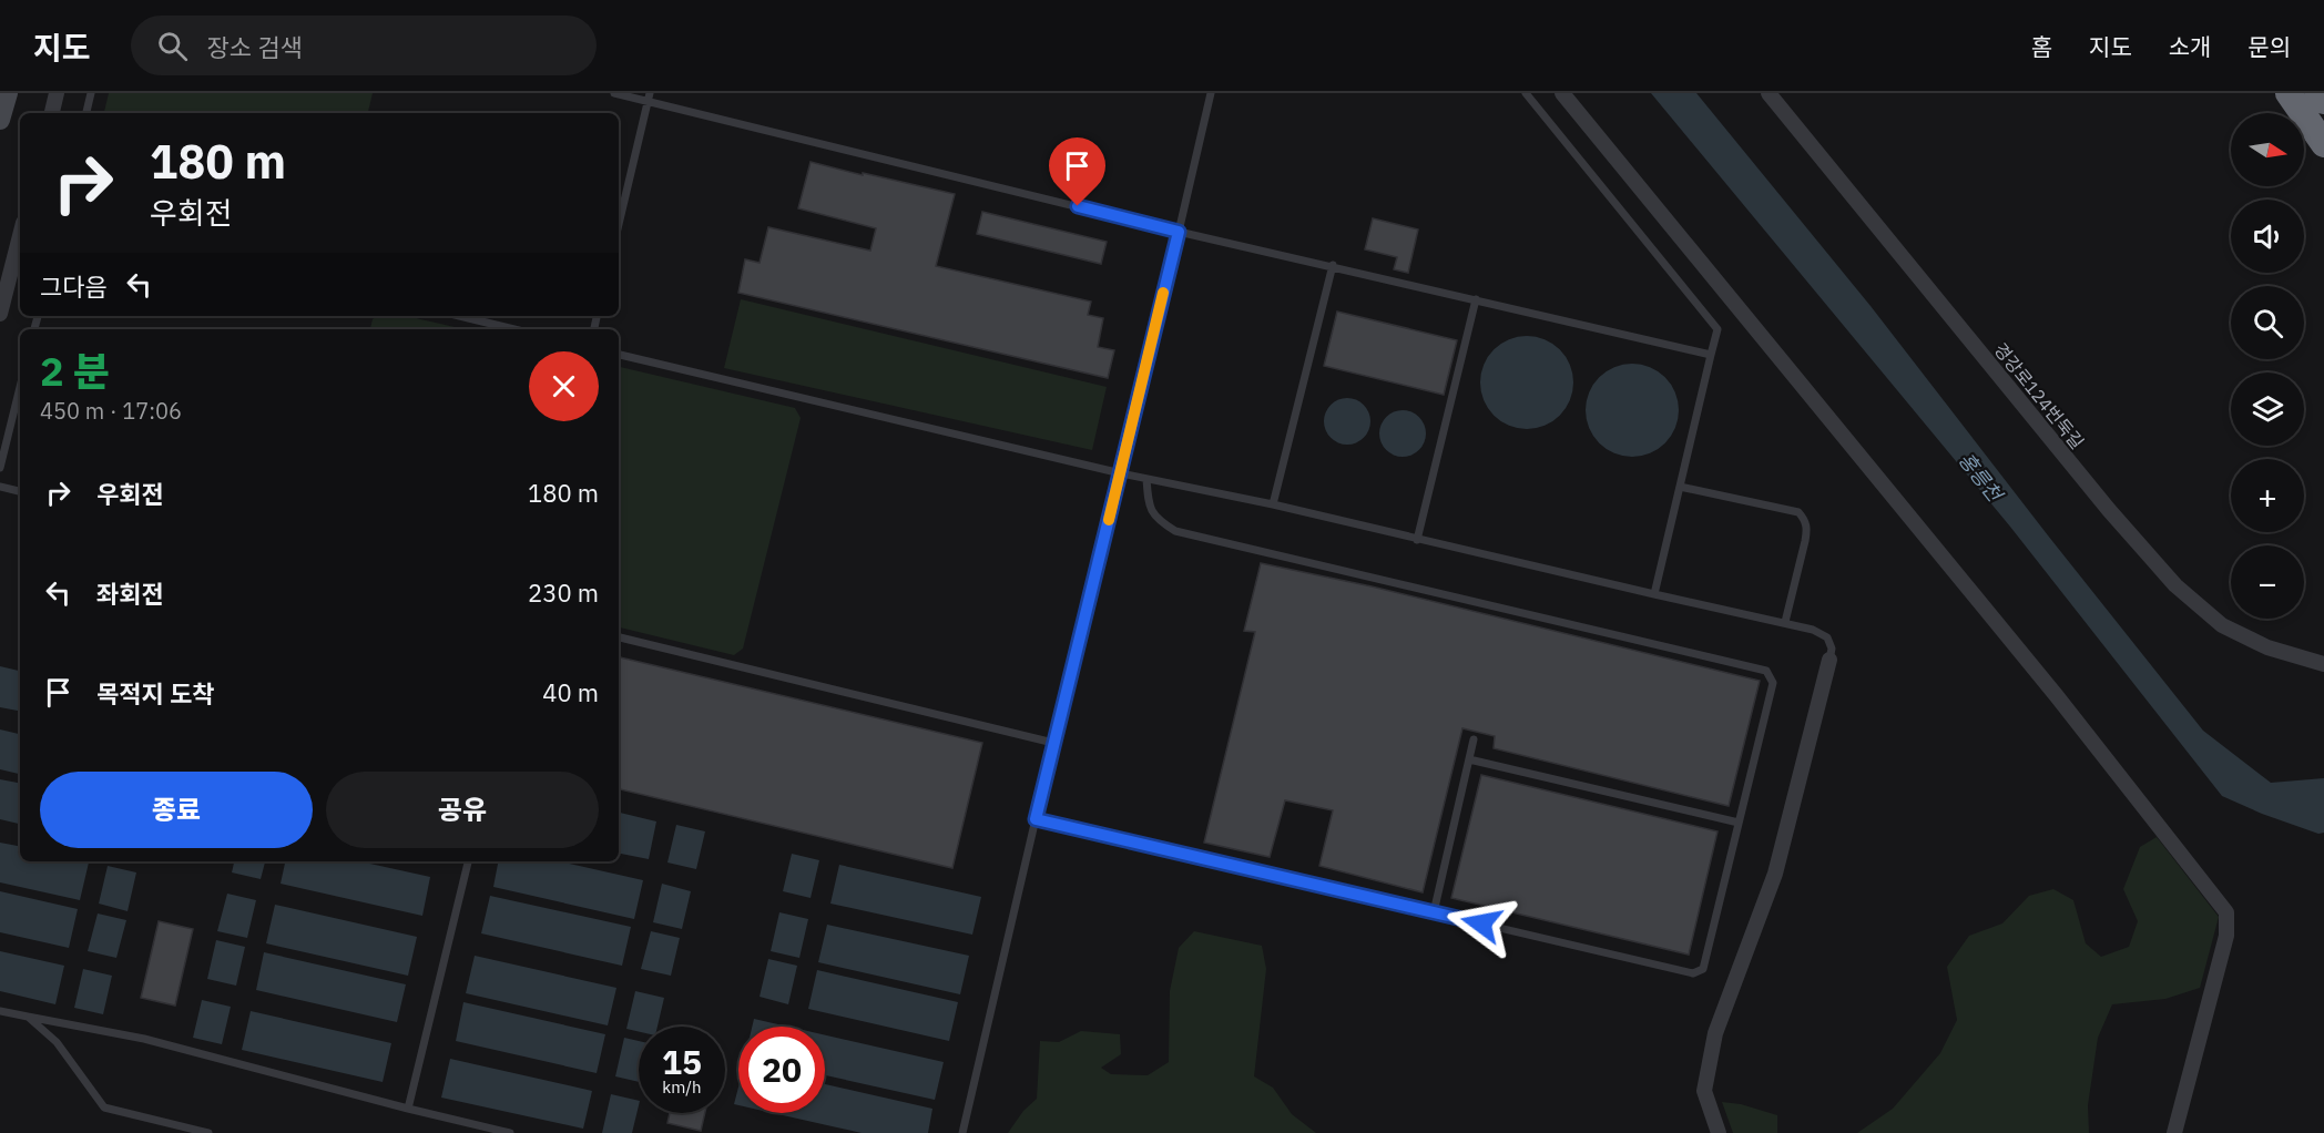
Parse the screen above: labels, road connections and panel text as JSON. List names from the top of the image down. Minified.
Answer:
{"streets":{"street":["경강로124번둑길"]},"water":["홍릉천"],"north":"right","page":{"header":"지도","search":"장소 검색","nav":["홈","지도","소개","문의"],"map_buttons":["+","−"],"turn":["180 m","우회전"],"then":"그다음","heading":["2 분","450 m · 17:06"],"list":[{"name":"우회전","value":"180 m"},{"name":"좌회전","value":"230 m"},{"name":"목적지 도착","value":"40 m"}],"buttons":["종료","공유"],"speed":"15 km/h","limit":"20"}}
